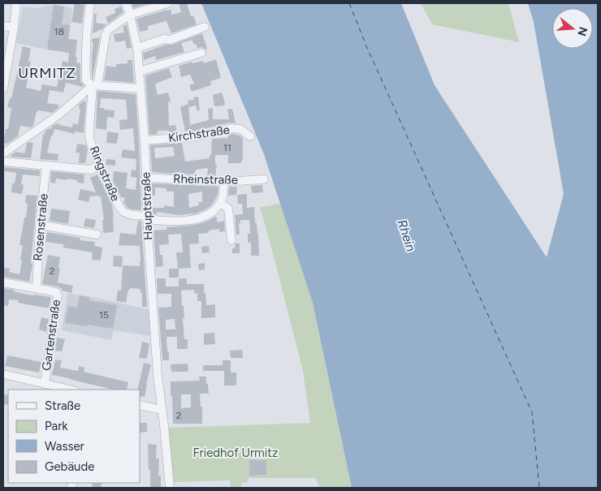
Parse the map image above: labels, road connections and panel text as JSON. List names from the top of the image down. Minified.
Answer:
{"streets":{"street":["Kirchstraße","Ringstraße","Rheinstraße","Hauptstraße","Rosenstraße","Gartenstraße"]},"crossings":[["Kirchstraße","Hauptstraße"],["Ringstraße","Hauptstraße"],["Rheinstraße","Hauptstraße"],["Rosenstraße","Gartenstraße"]],"districts":["URMITZ"],"water":["Rhein"],"parks":["Friedhof Urmitz"],"house_numbers":["18","11","2","15","2"],"legend":["Straße","Park","Wasser","Gebäude"],"north":"right"}
